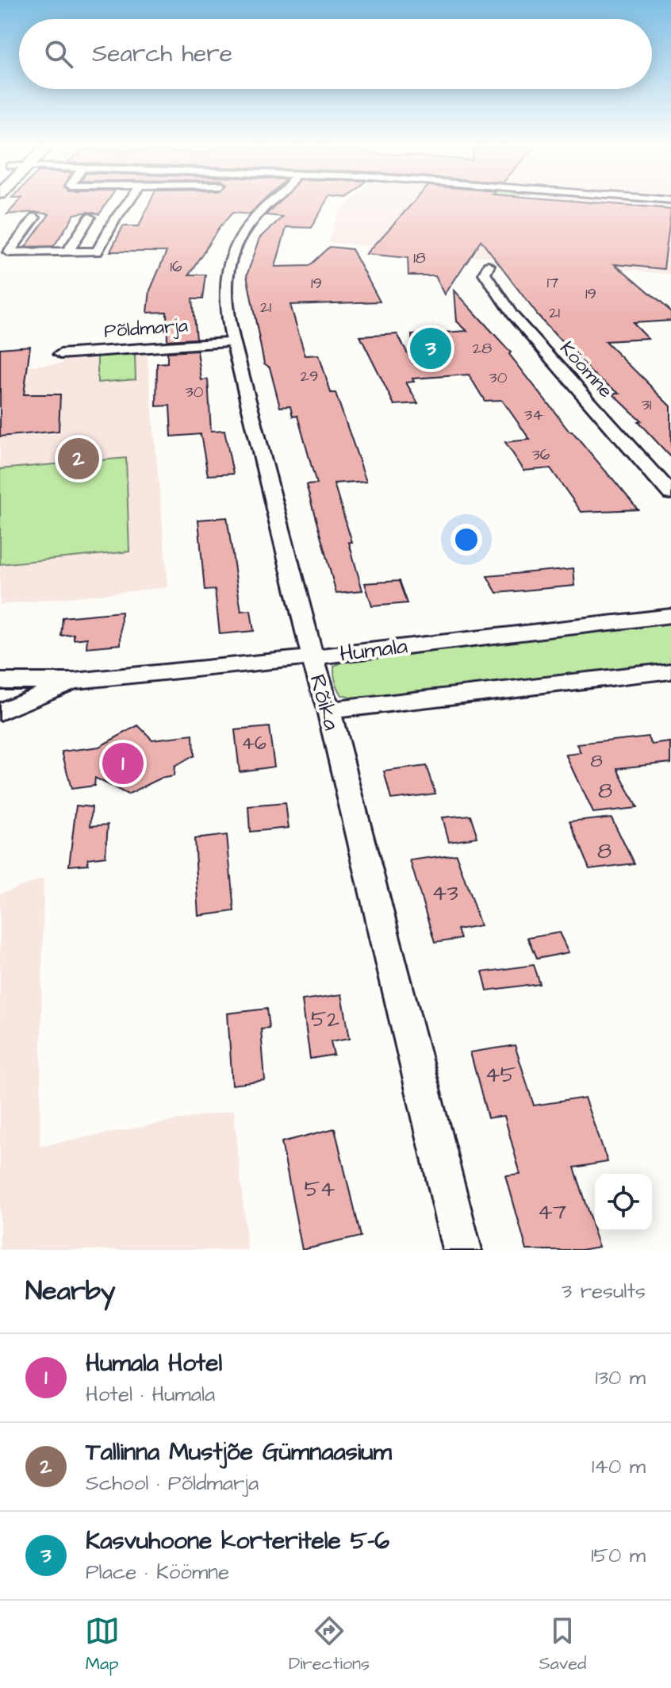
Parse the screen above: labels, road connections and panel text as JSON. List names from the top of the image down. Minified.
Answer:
{"streets":{"street":["Põldmarja","Köömne","Humala","Rõika"]},"crossings":[["Põldmarja","Rõika"],["Humala","Rõika"]],"house_numbers":["18","16","17","19","19","21","21","28","29","30","30","31","34","36","46","8","8","8","43","52","45","54","47"],"page":{"search":"Search here","pins":["3","2","1"],"heading":["Nearby","3 results"],"list":[{"mark":"1","name":"Humala Hotel","note":"Hotel · Humala","value":"130 m"},{"mark":"2","name":"Tallinna Mustjõe Gümnaasium","note":"School · Põldmarja","value":"140 m"},{"mark":"3","name":"Kasvuhoone korteritele 5-6","note":"Place · Köömne","value":"150 m"}],"nav":["Map","Directions","Saved"]}}
